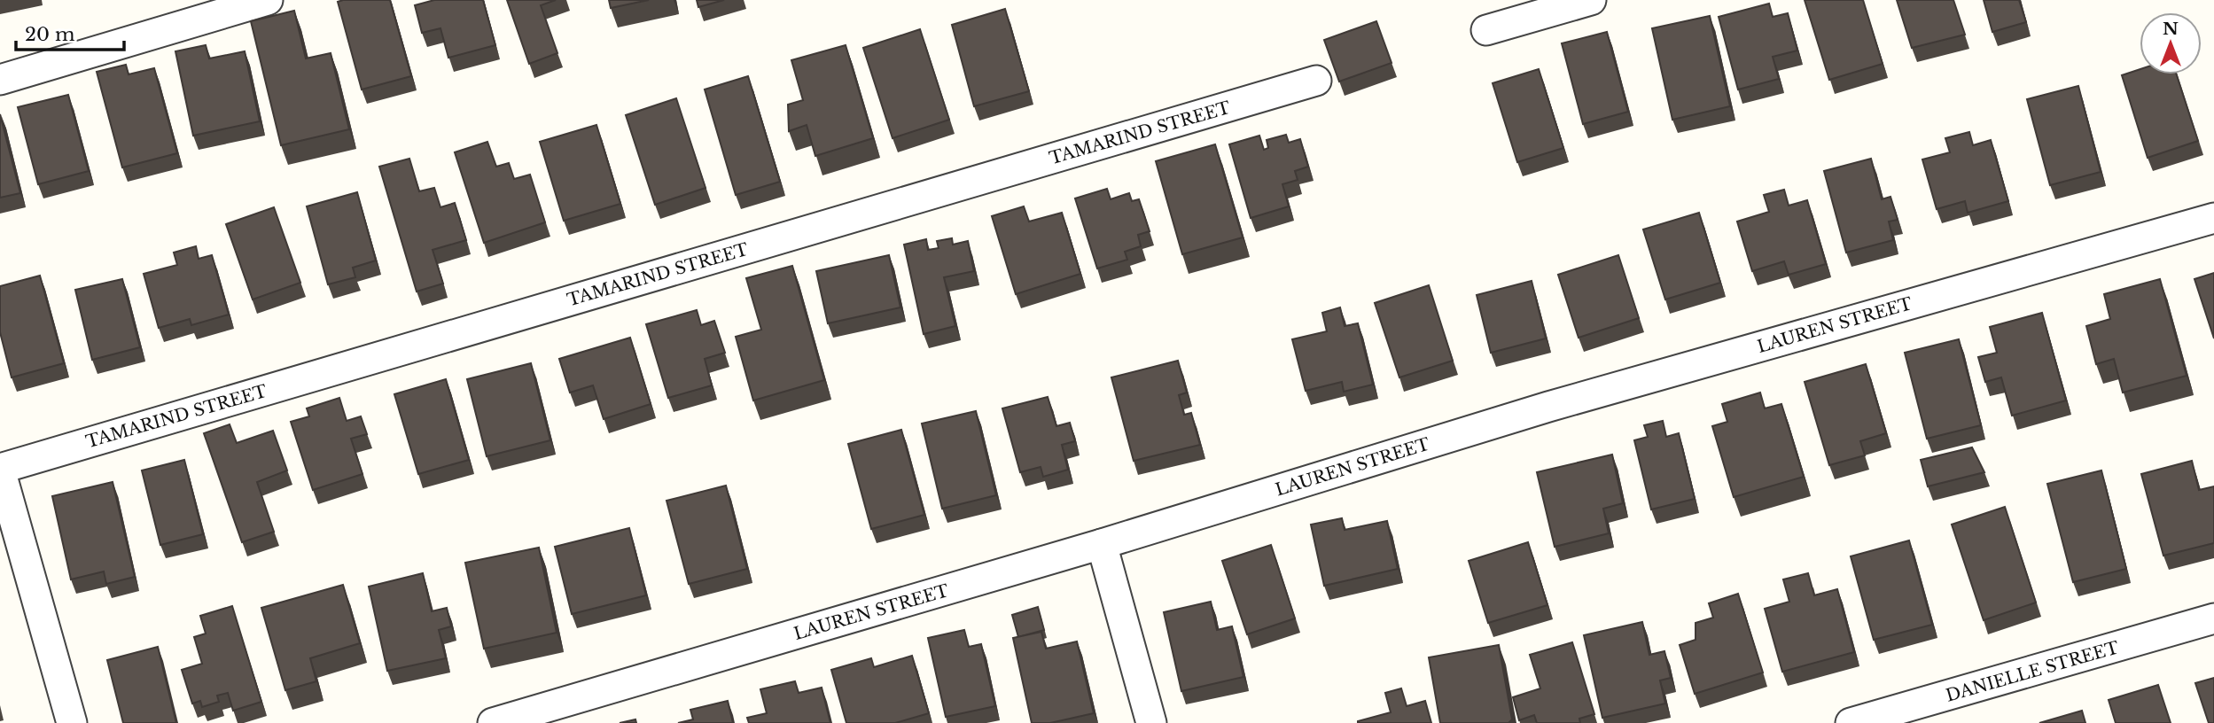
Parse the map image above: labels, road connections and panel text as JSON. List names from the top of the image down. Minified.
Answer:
{"streets":{"street":["TAMARIND STREET","LAUREN STREET","DANIELLE STREET"]},"scale_bar":"20 m","north":"top"}
